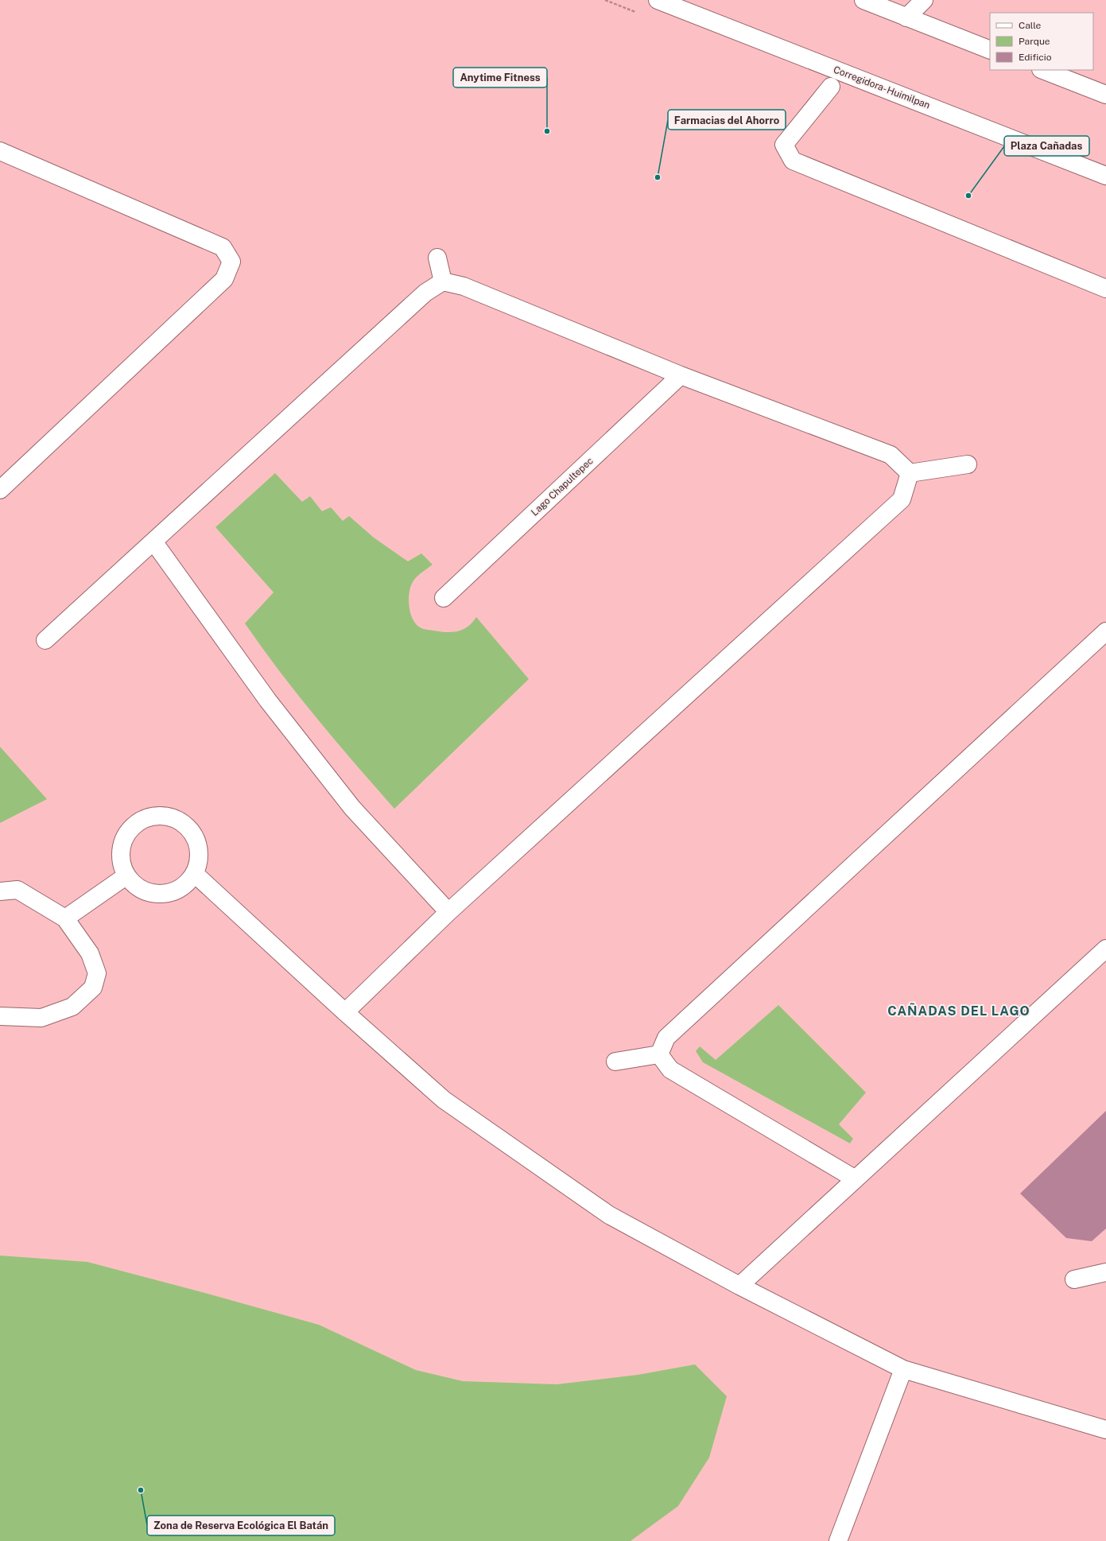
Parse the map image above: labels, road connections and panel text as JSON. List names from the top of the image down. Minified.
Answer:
{"streets":{"street":["Corregidora- Huimilpan","Lago Chapultepec"]},"districts":["CAÑADAS DEL LAGO"],"places":["Anytime Fitness","Farmacias del Ahorro","Plaza Cañadas","Zona de Reserva Ecológica El Batán"],"legend":["Calle","Parque","Edificio"]}
